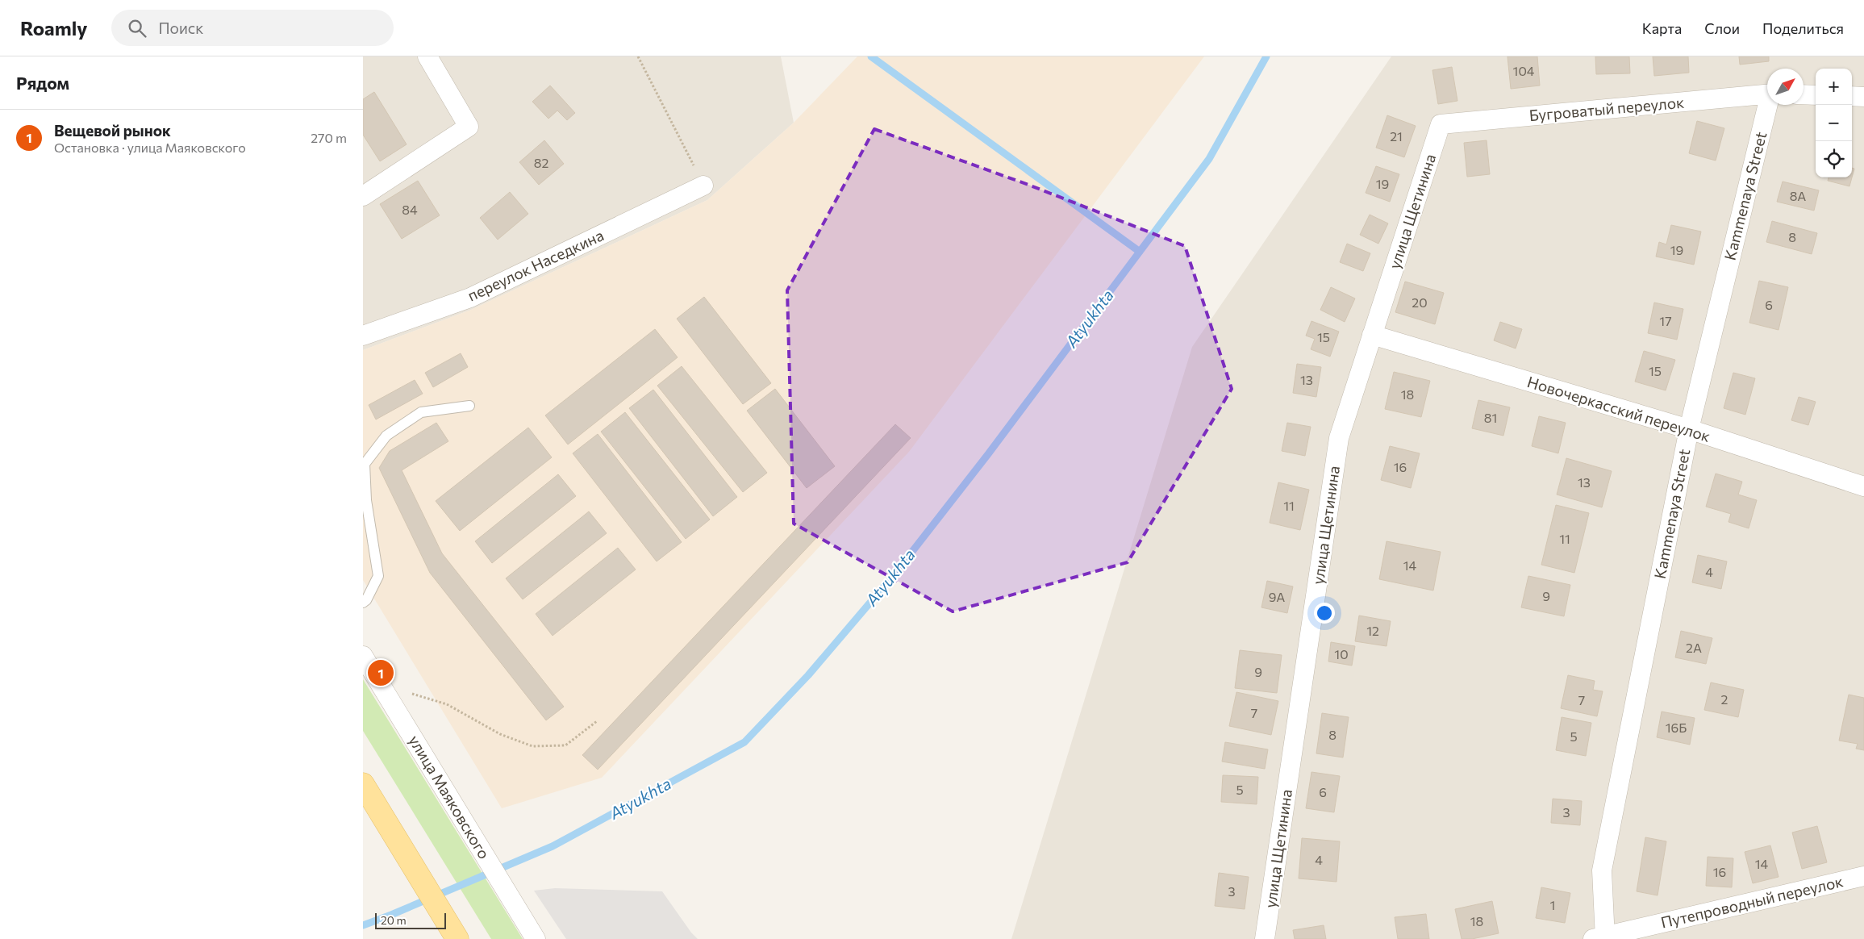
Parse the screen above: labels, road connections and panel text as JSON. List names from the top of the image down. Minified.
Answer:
{"streets":{"street":["Бугроватый переулок","Kammenaya Street","улица Щетинина","переулок Наседкина","Новочеркасский переулок","улица Маяковского","Путепроводный переулок"]},"crossings":[["Бугроватый переулок","улица Щетинина"],["Kammenaya Street","Новочеркасский переулок"],["Kammenaya Street","Путепроводный переулок"],["улица Щетинина","Новочеркасский переулок"]],"water":["Atyukhta"],"house_numbers":["104","21","82","19","8А","84","8","19","20","6","17","15","15","13","18","81","16","13","11","11","14","4","9","9А","12","2А","10","9","2","7","7","16Б","8","5","5","6","3","4","14","16","3","1","18"],"scale_bar":"20 m","north":"top right","page":{"header":"Roamly","search":"Поиск","nav":["Карта","Слои","Поделиться"],"heading":"Рядом","map_buttons":["+","−"],"list":[{"mark":"1","name":"Вещевой рынок","note":"Остановка · улица Маяковского","value":"270 m"}],"pins":"1","scale":"20 m"}}
